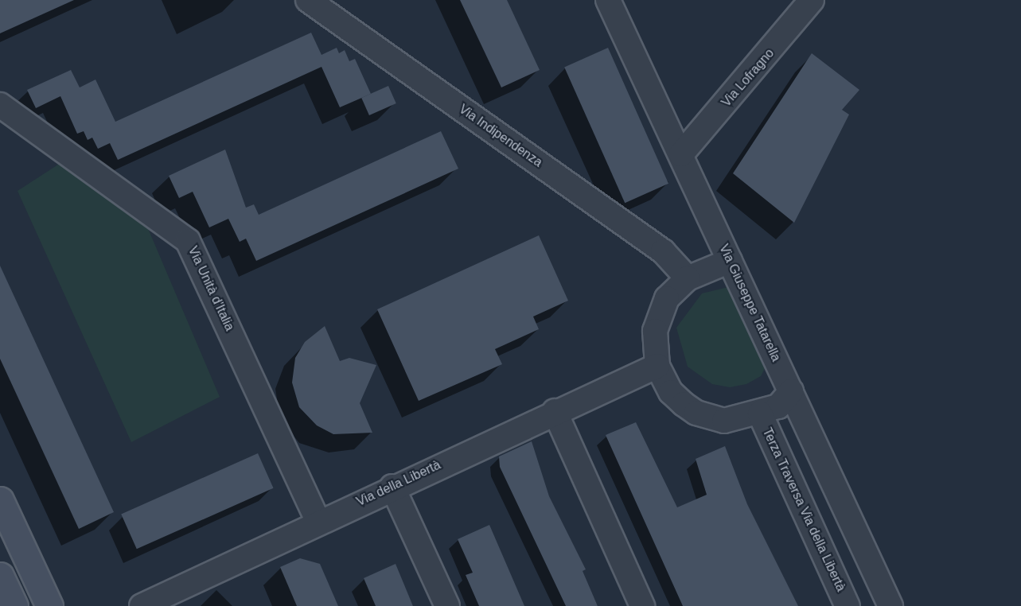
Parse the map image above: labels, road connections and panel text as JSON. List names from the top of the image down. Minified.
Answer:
{"streets":{"street":["Via Lofragno","Via Indipendenza","Via Unità d'Italia","Via Giuseppe Tatarella","Via della Libertà","Terza Traversa Via della Libertà"]},"crossings":[["Via Lofragno","Via Giuseppe Tatarella"],["Via Indipendenza","Via Giuseppe Tatarella"],["Via Indipendenza","Via della Libertà"],["Via Indipendenza","Terza Traversa Via della Libertà"],["Via Unità d'Italia","Via della Libertà"],["Via Giuseppe Tatarella","Via della Libertà"],["Via Giuseppe Tatarella","Terza Traversa Via della Libertà"],["Via della Libertà","Terza Traversa Via della Libertà"]]}
